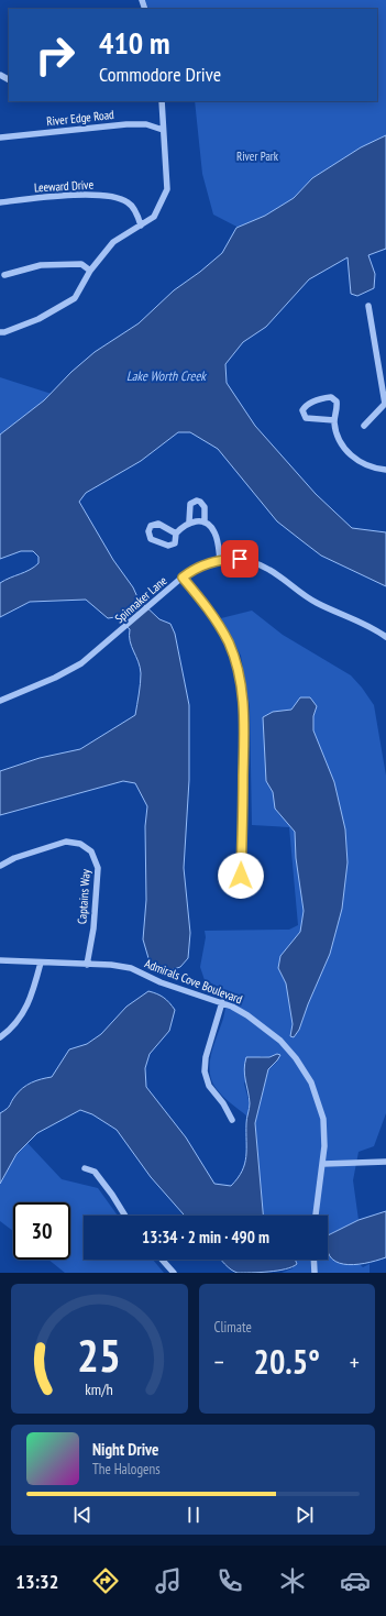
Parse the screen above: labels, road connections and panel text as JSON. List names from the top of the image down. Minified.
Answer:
{"streets":{"street":["River Edge Road","Leeward Drive","Spinnaker Lane","Captains Way","Admirals Cove Boulevard"]},"crossings":[["Captains Way","Admirals Cove Boulevard"]],"water":["Lake Worth Creek"],"parks":["River Park"],"page":{"turn":["410 m","Commodore Drive"],"limit":"30","trip":"13:34 · 2 min · 490 m","tile":"Climate","heat":["−","20.5°","+"],"song":["Night Drive","The Halogens"],"tabs":"13:32","gauge":["25","km/h"]}}
